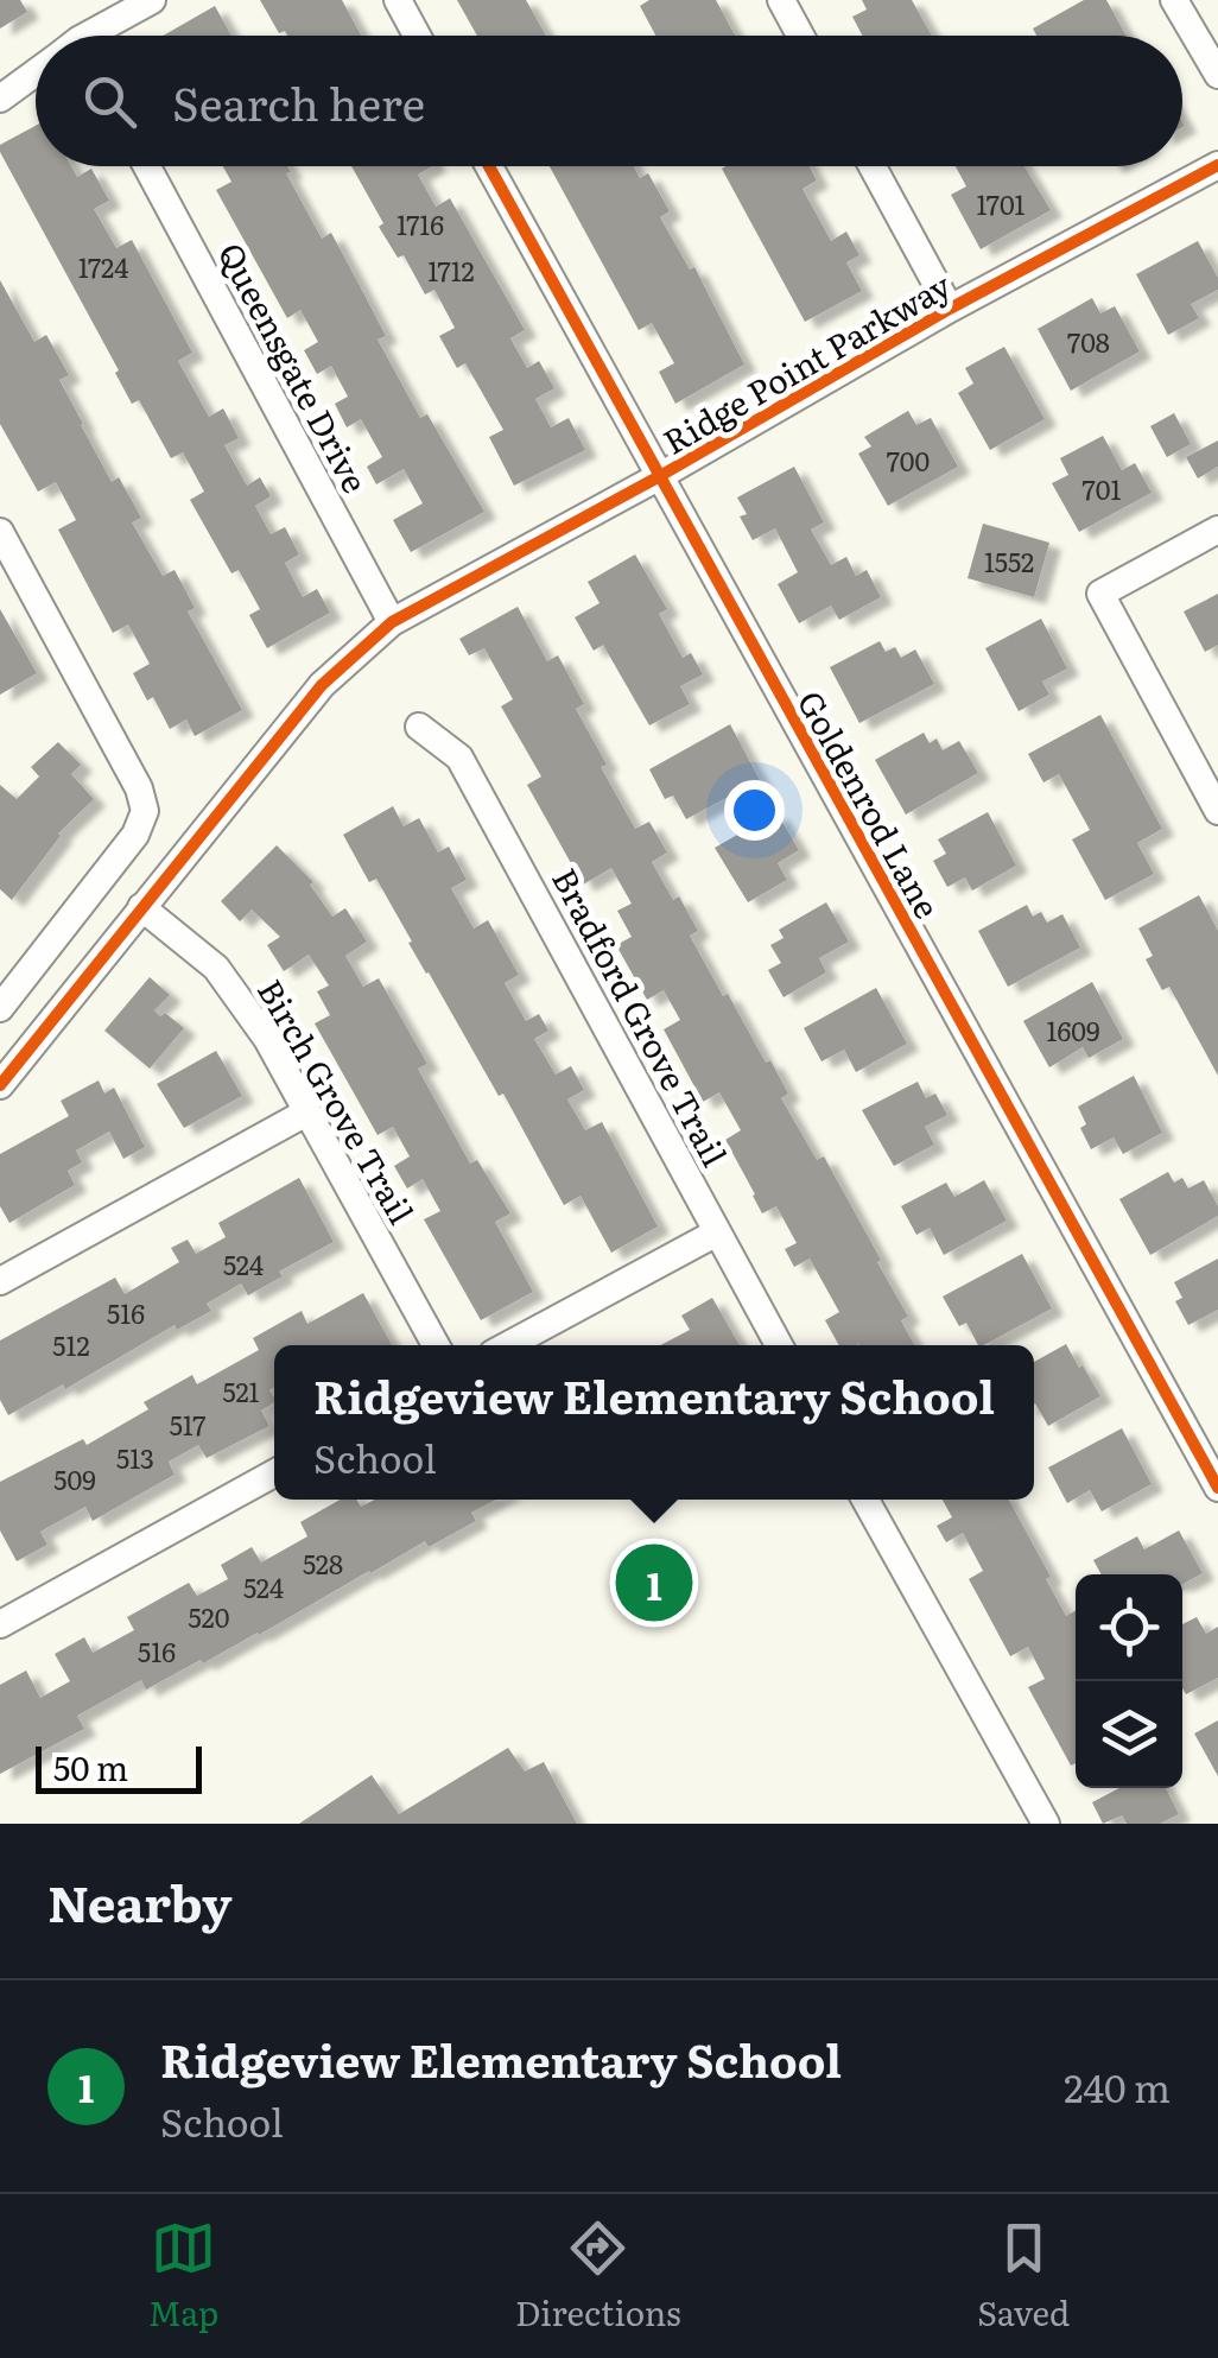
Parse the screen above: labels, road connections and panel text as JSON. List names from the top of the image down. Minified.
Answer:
{"streets":{"street":["Ridge Point Parkway","Queensgate Drive","Goldenrod Lane","Bradford Grove Trail","Birch Grove Trail"]},"crossings":[["Ridge Point Parkway","Queensgate Drive"],["Ridge Point Parkway","Goldenrod Lane"],["Ridge Point Parkway","Birch Grove Trail"]],"house_numbers":["1701","1716","1724","1712","708","700","701","1552","1609","524","516","512","521","517","513","509","528","524","520","516"],"scale_bar":"50 m","page":{"search":"Search here","popup":["Ridgeview Elementary School","School"],"pins":"1","scale":"50 m","heading":"Nearby","list":[{"mark":"1","name":"Ridgeview Elementary School","note":"School","value":"240 m"}],"nav":["Map","Directions","Saved"]}}
